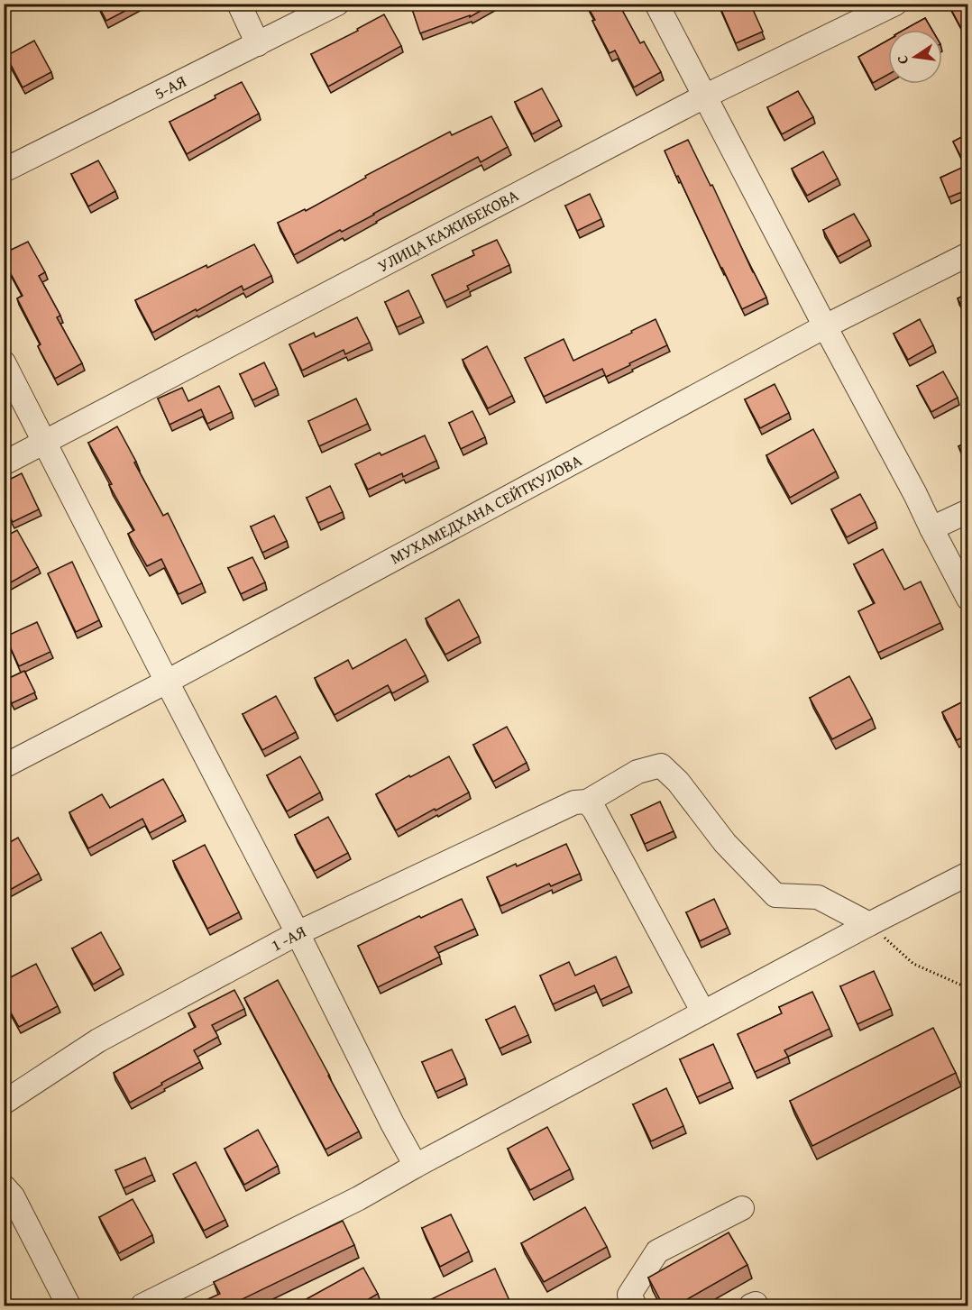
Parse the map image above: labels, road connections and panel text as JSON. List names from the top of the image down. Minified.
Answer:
{"streets":{"street":["5-АЯ","УЛИЦА КАЖИБЕКОВА","МУХАМЕДХАНА СЕЙТКУЛОВА","1 -АЯ"]},"north":"left"}
